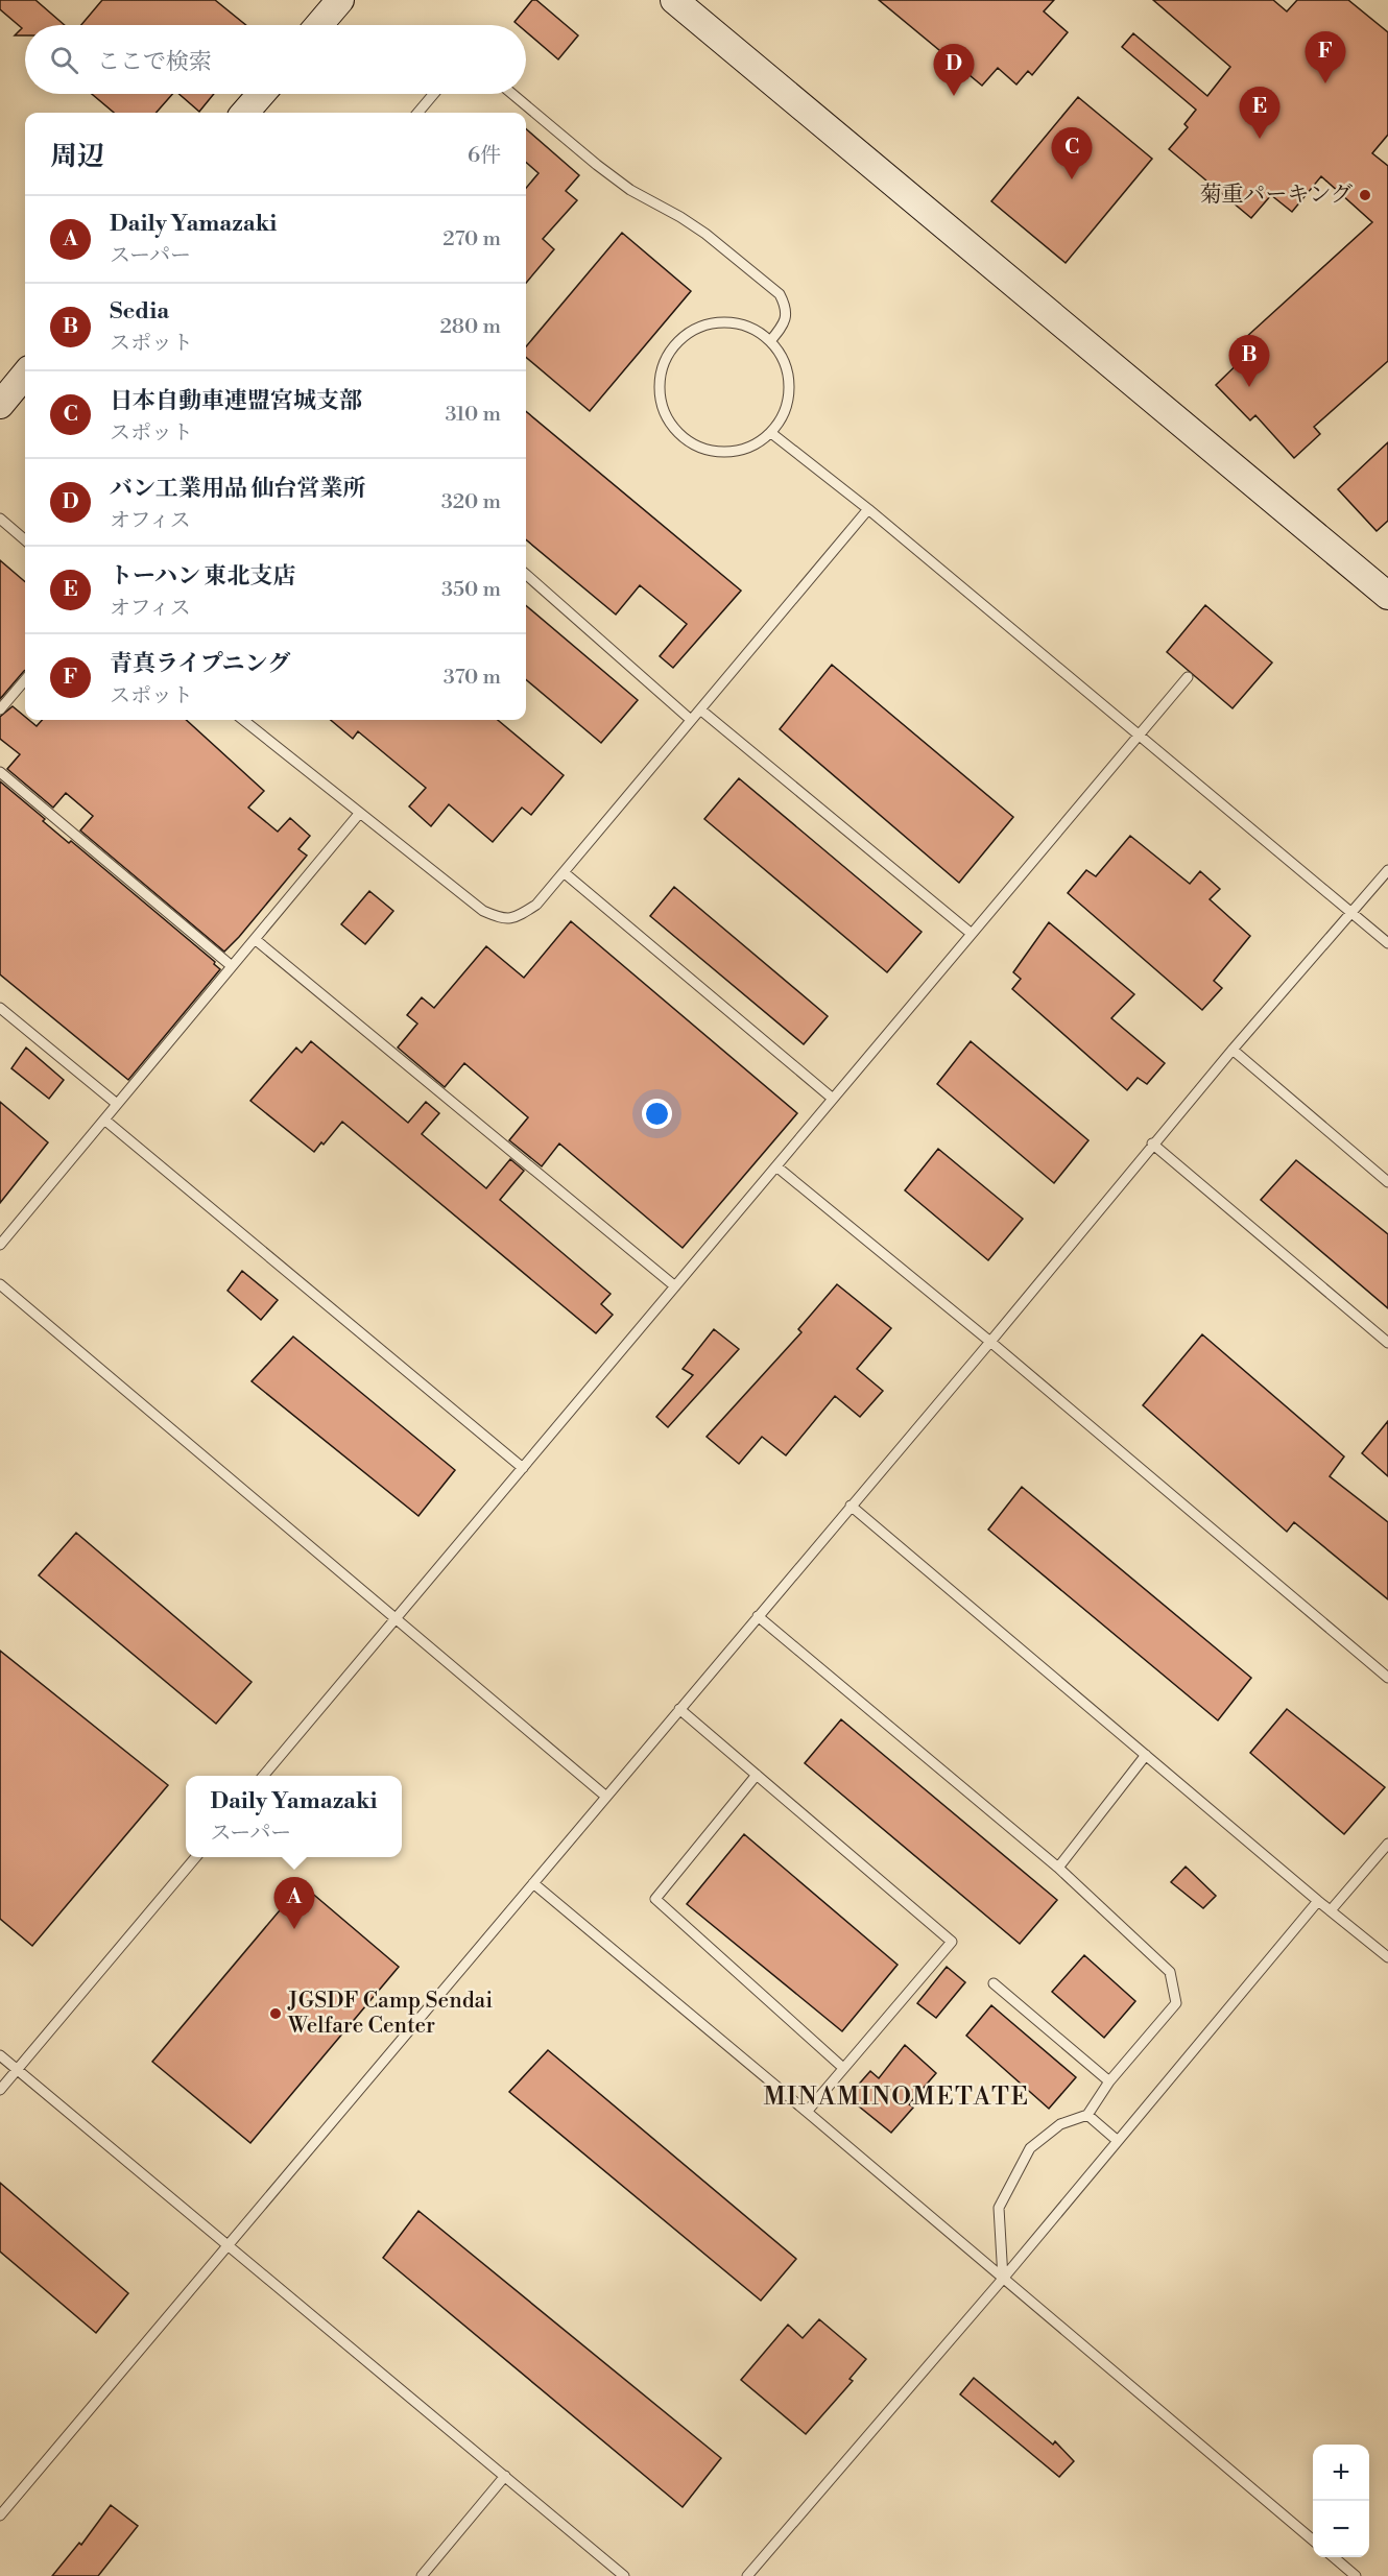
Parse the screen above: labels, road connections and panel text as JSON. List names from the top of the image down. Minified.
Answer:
{"districts":["MINAMINOMETATE"],"places":["菊重パーキング","JGSDF Camp Sendai Welfare Center"],"page":{"search":"ここで検索","pins":["F","D","E","C","B","A"],"heading":["周辺","6件"],"list":[{"mark":"A","name":"Daily Yamazaki","note":"スーパー","value":"270 m"},{"mark":"B","name":"Sedia","note":"スポット","value":"280 m"},{"mark":"C","name":"日本自動車連盟宮城支部","note":"スポット","value":"310 m"},{"mark":"D","name":"バン工業用品 仙台営業所","note":"オフィス","value":"320 m"},{"mark":"E","name":"トーハン 東北支店","note":"オフィス","value":"350 m"},{"mark":"F","name":"青真ライプニング","note":"スポット","value":"370 m"}],"popup":["Daily Yamazaki","スーパー"],"map_buttons":["+","−"]}}
